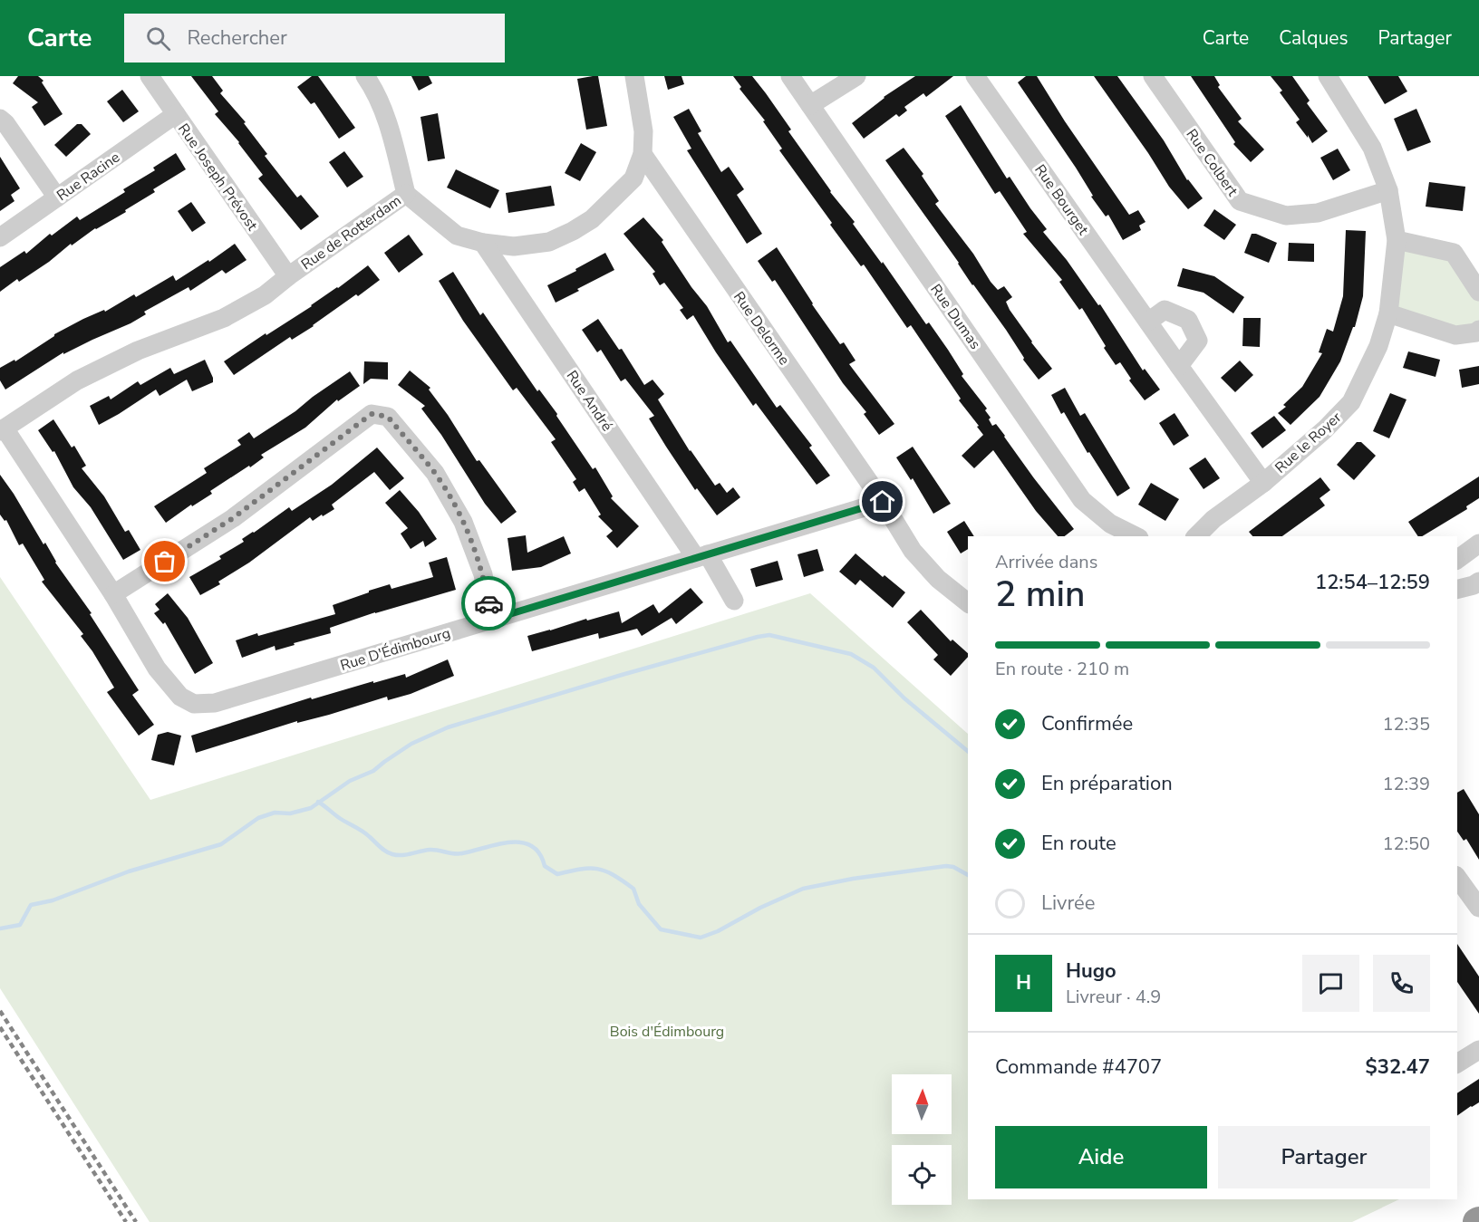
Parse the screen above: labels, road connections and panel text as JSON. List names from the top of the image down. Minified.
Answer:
{"streets":{"street":["Rue Colbert","Rue Racine","Rue Joseph Prévost","Rue Bourget","Rue de Rotterdam","Rue Dumas","Rue Delorme","Rue André","Rue le Royer","Rue D'Édimbourg"]},"crossings":[["Rue Colbert","Rue le Royer"],["Rue Racine","Rue Joseph Prévost"],["Rue Joseph Prévost","Rue de Rotterdam"],["Rue Bourget","Rue le Royer"],["Rue de Rotterdam","Rue Delorme"],["Rue de Rotterdam","Rue André"],["Rue de Rotterdam","Rue D'Édimbourg"],["Rue Delorme","Rue D'Édimbourg"],["Rue André","Rue D'Édimbourg"]],"parks":["Bois d'Édimbourg"],"north":"top","page":{"header":"Carte","search":"Rechercher","nav":["Carte","Calques","Partager"],"heading":["2 min","Arrivée dans","12:54–12:59"],"panel":["Hugo","Livreur · 4.9","Commande #4707","$32.47"],"bar":"En route · 210 m","list":[["Confirmée","12:35"],["En préparation","12:39"],["En route","12:50"],"Livrée"],"round":"H","buttons":["Aide","Partager"]}}
